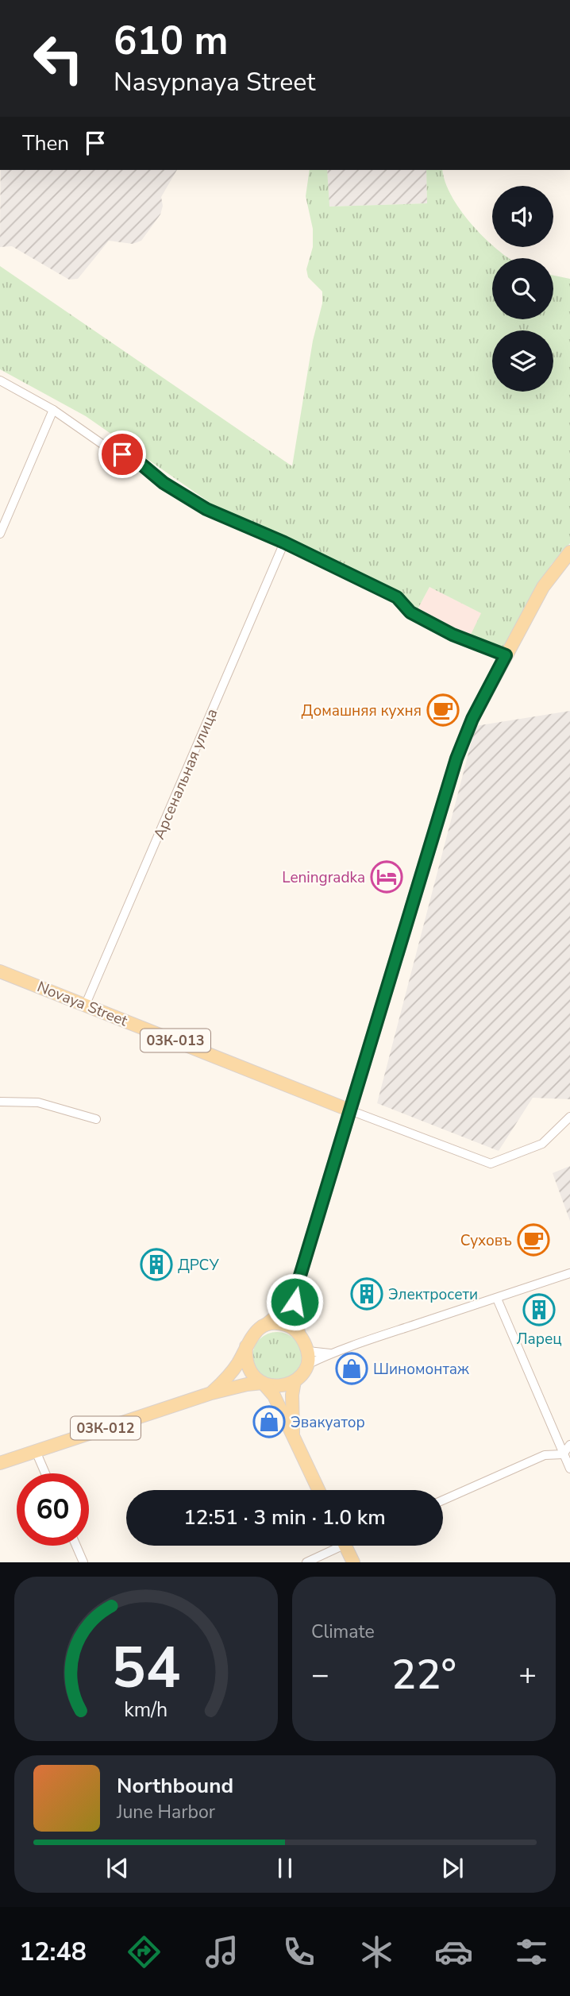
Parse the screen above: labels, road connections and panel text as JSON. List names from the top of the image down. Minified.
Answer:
{"streets":{"main road":["Novaya Street","03К-013","03К-012"],"street":["Арсенальная улица"]},"crossings":[["Арсенальная улица","Novaya Street"]],"places":{"cafe":["Домашняя кухня","Суховъ"],"hotel":["Leningradka"],"building":["ДРСУ","Электросети","Ларец"],"shop":["Шиномонтаж","Эвакуатор"]},"page":{"turn":["610 m","Nasypnaya Street"],"then":"Then","limit":"60","trip":"12:51 · 3 min · 1.0 km","tile":"Climate","heat":["−","22°","+"],"song":["Northbound","June Harbor"],"tabs":"12:48","gauge":["54","km/h"]}}
